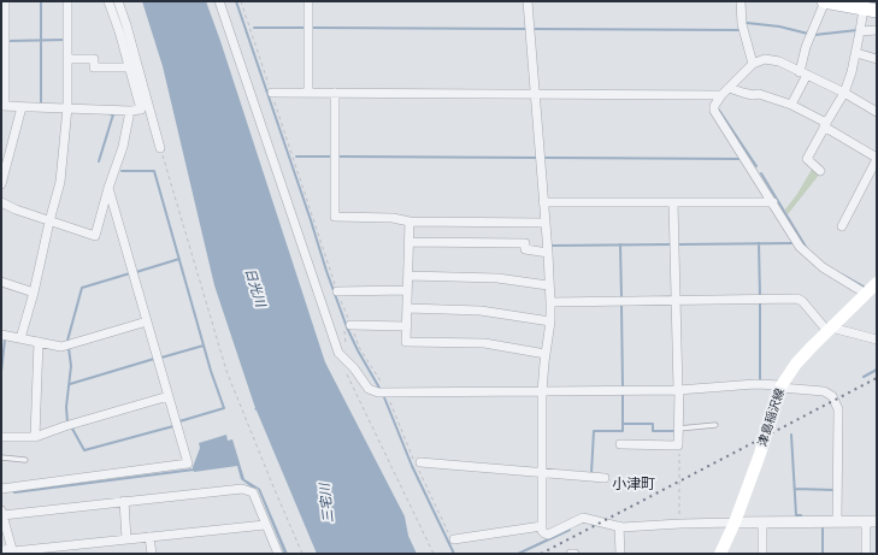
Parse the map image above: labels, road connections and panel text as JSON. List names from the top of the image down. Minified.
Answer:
{"streets":{"main road":["津島稲沢線"]},"districts":["小津町"],"water":["日光川","三宅川"]}
